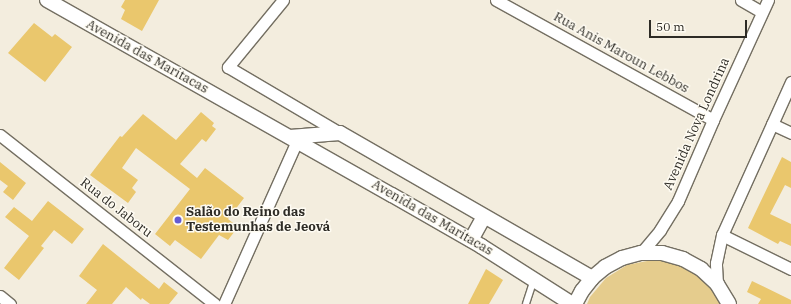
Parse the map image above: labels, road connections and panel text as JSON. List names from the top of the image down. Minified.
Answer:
{"streets":{"street":["Rua Anis Maroun Lebbos","Avenida das Maritacas","Avenida Nova Londrina","Rua do Jaboru"]},"crossings":[["Rua Anis Maroun Lebbos","Avenida Nova Londrina"]],"places":["Salão do Reino das Testemunhas de Jeová"],"scale_bar":"50 m"}
